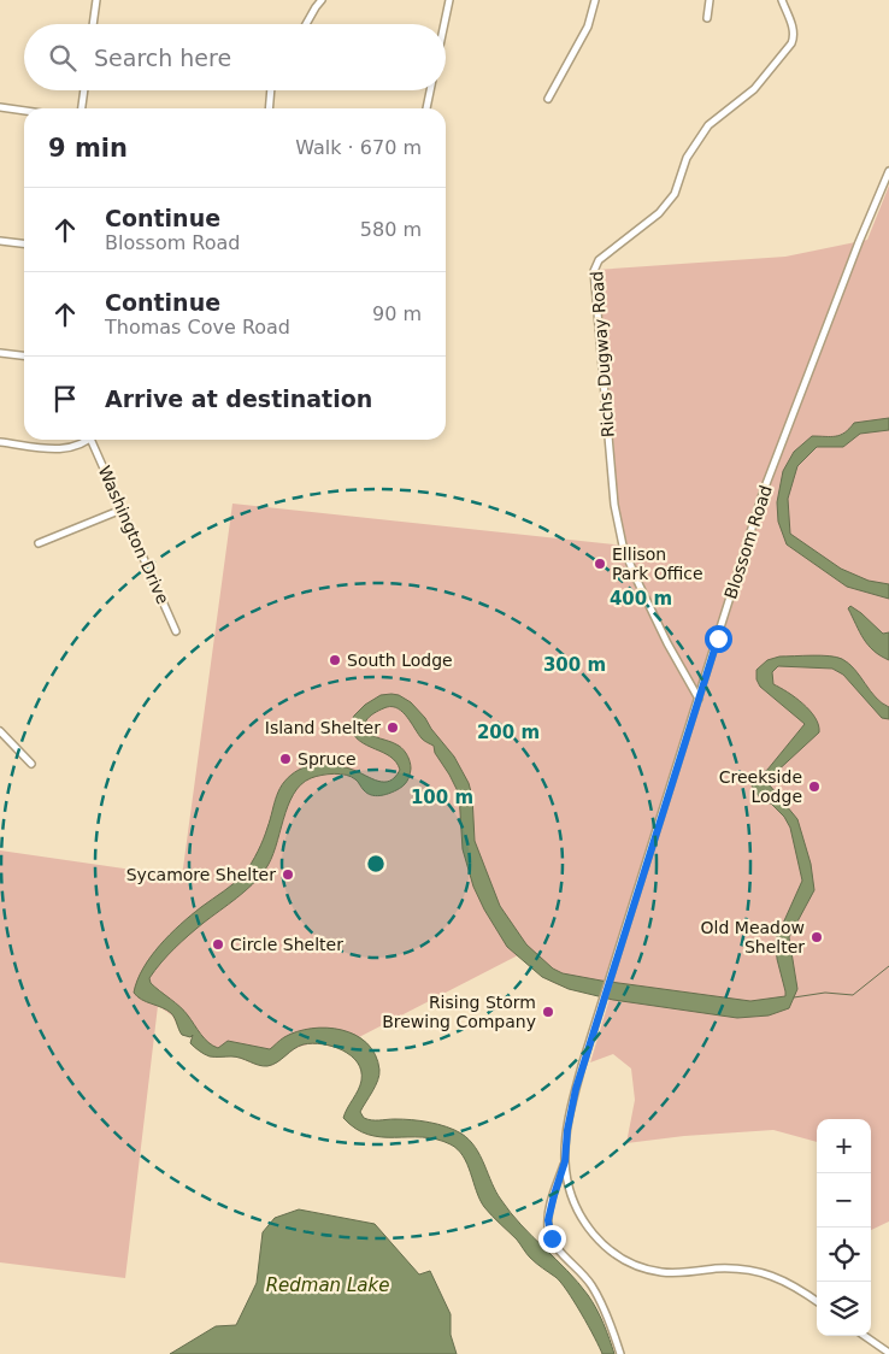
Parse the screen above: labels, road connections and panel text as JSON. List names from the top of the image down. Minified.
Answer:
{"streets":{"street":["Richs Dugway Road","Washington Drive","Blossom Road"]},"crossings":[["Richs Dugway Road","Blossom Road"]],"water":["Redman Lake"],"places":["Ellison Park Office","South Lodge","Island Shelter","Spruce","Creekside Lodge","Sycamore Shelter","Old Meadow Shelter","Circle Shelter","Rising Storm Brewing Company"],"page":{"search":"Search here","heading":["9 min","Walk · 670 m"],"list":[["Continue","Blossom Road","580 m"],["Continue","Thomas Cove Road","90 m"],"Arrive at destination"],"map_buttons":["+","−"]},"rings":["400 m","300 m","200 m","100 m"]}
